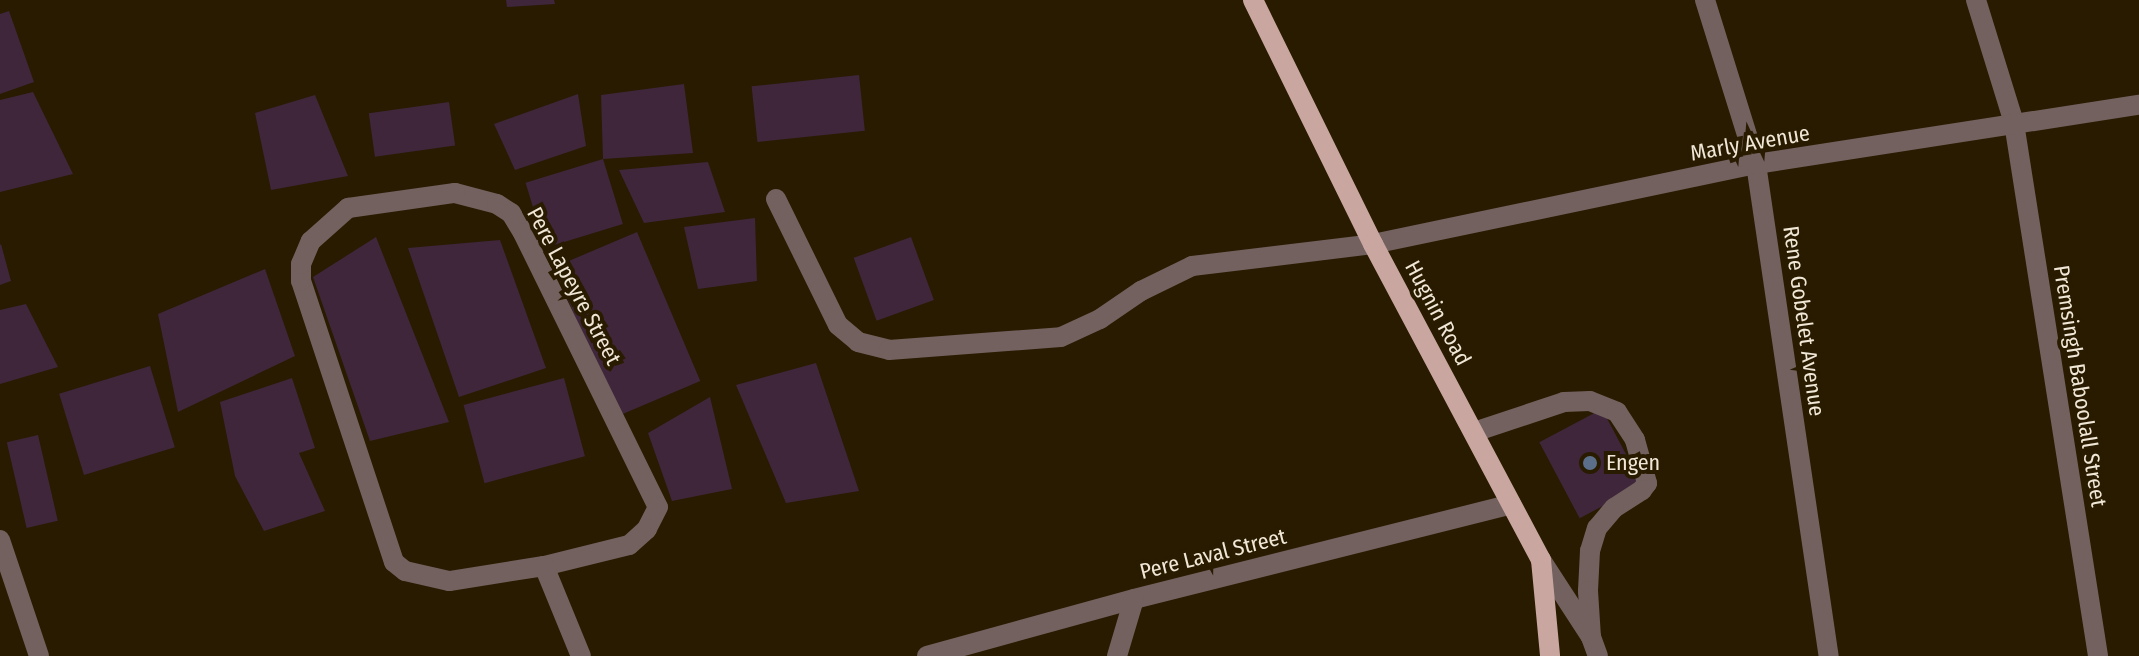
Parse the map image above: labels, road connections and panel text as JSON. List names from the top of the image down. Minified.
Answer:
{"streets":{"main road":["Hugnin Road"],"street":["Marly Avenue","Pere Lapeyre Street","Rene Gobelet Avenue","Premsingh Baboolall Street","Pere Laval Street"]},"crossings":[["Marly Avenue","Hugnin Road"],["Marly Avenue","Rene Gobelet Avenue"],["Marly Avenue","Premsingh Baboolall Street"],["Hugnin Road","Pere Laval Street"]],"places":["Engen"]}
